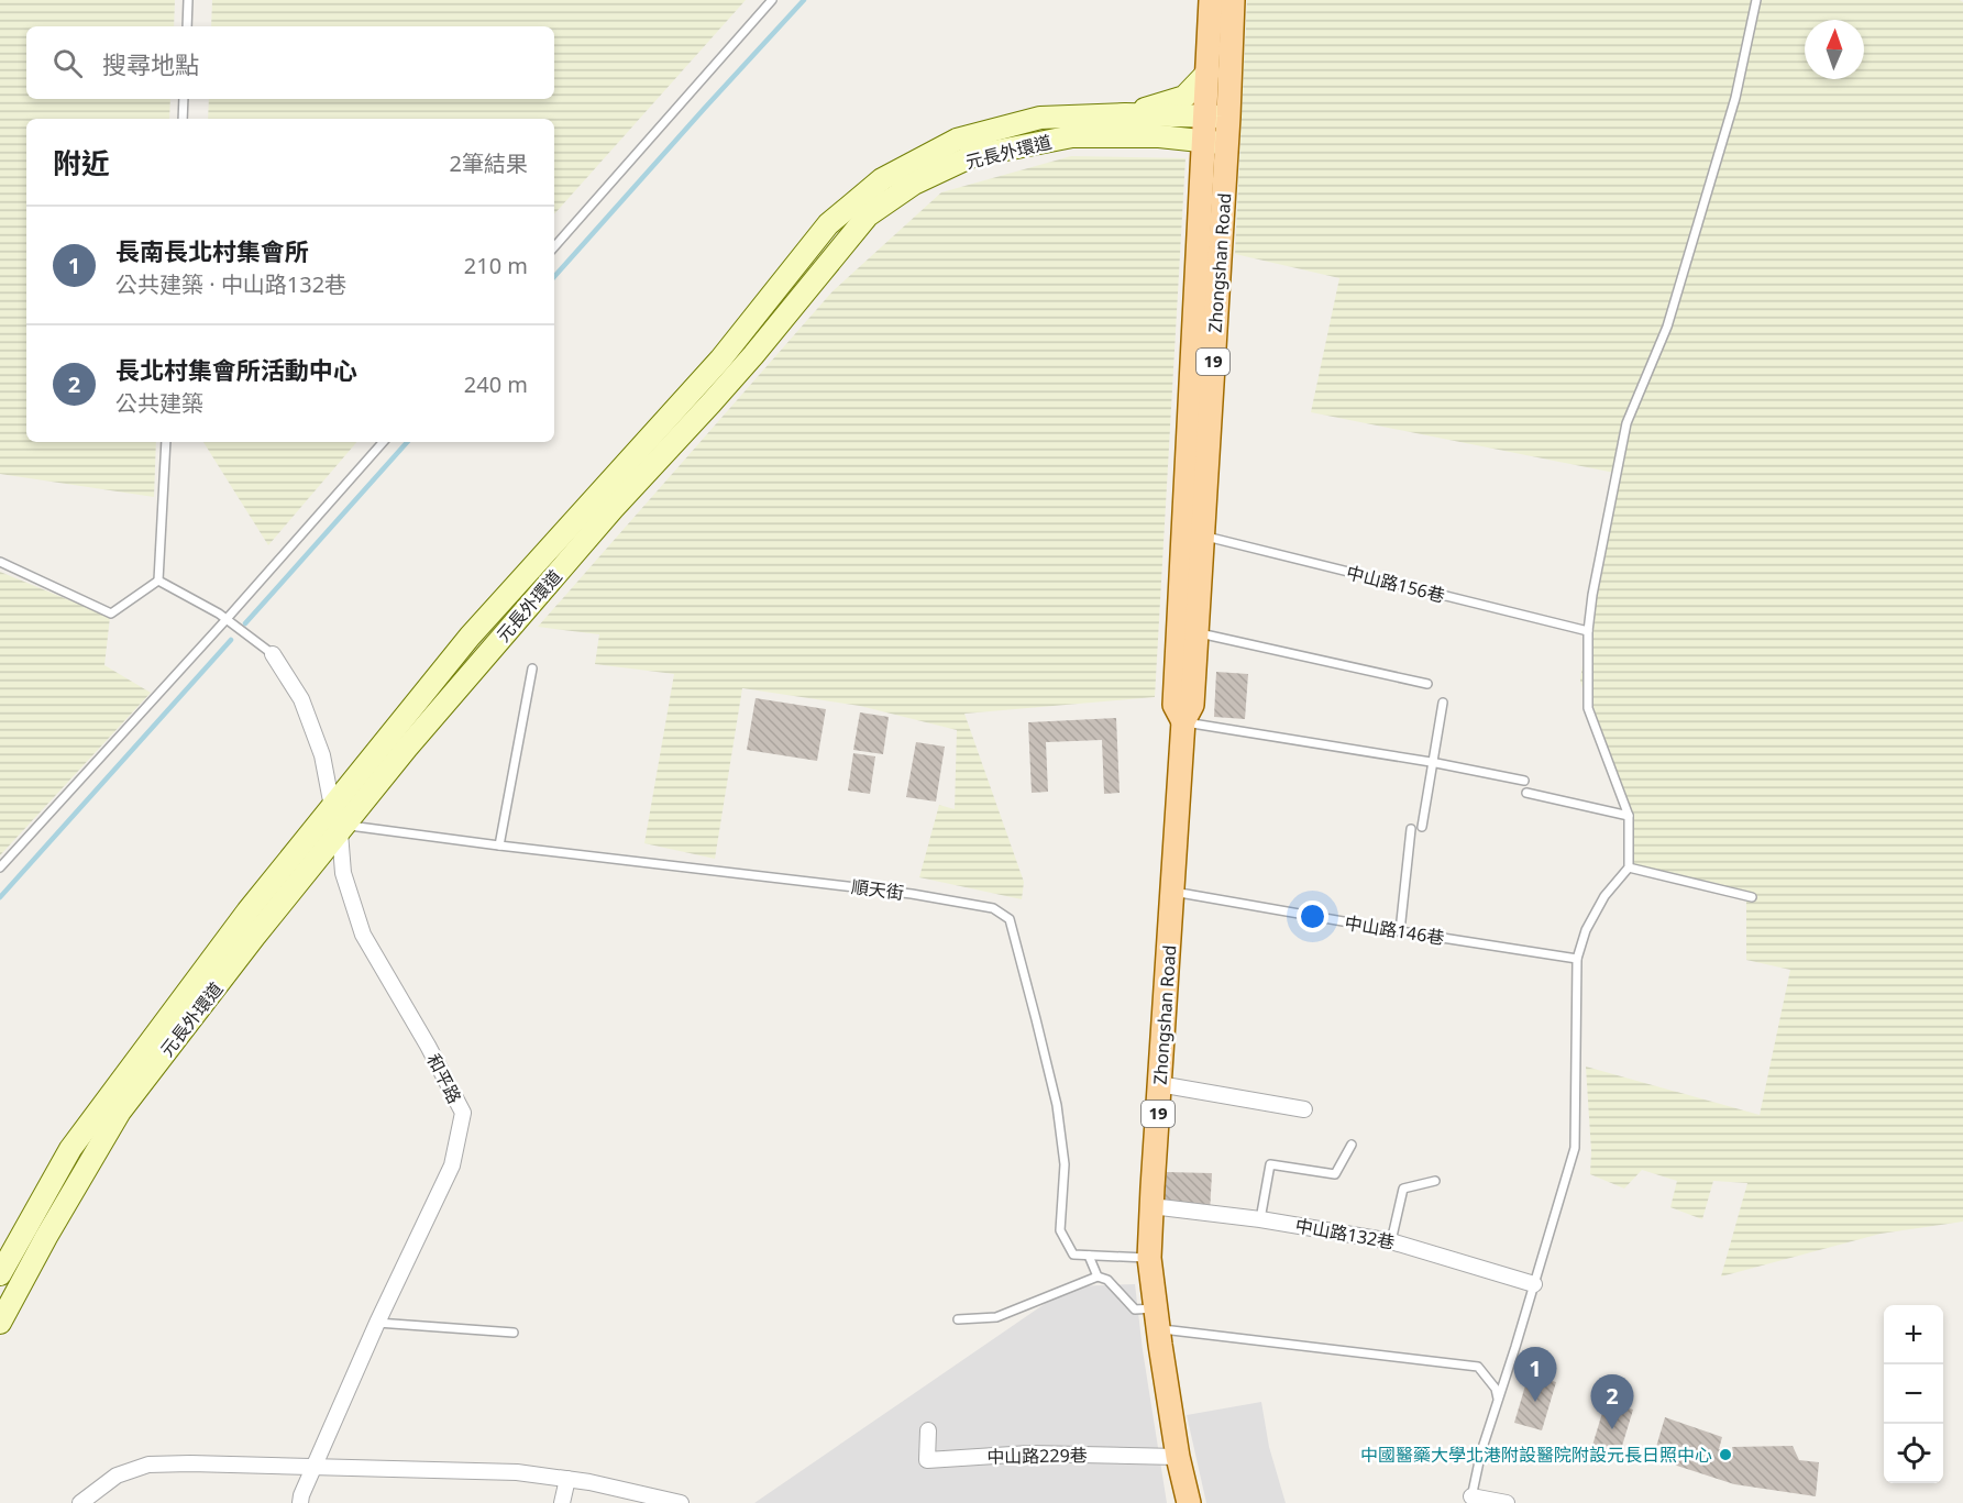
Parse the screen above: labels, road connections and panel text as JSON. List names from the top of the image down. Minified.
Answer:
{"streets":{"main road":["Zhongshan Road","19"],"street":["元長外環道","和平路","中山路132巷","中山路229巷"],"lane":["中山路156巷","順天街","中山路146巷"]},"crossings":[["元長外環道","Zhongshan Road"],["元長外環道","順天街"],["元長外環道","和平路"],["Zhongshan Road","中山路156巷"],["Zhongshan Road","中山路146巷"],["Zhongshan Road","中山路132巷"],["Zhongshan Road","中山路229巷"],["順天街","和平路"]],"places":["中國醫藥大學北港附設醫院附設元長日照中心"],"north":"top","page":{"search":"搜尋地點","heading":["附近","2筆結果"],"list":[{"mark":"1","name":"長南長北村集會所","note":"公共建築 · 中山路132巷","value":"210 m"},{"mark":"2","name":"長北村集會所活動中心","note":"公共建築","value":"240 m"}],"map_buttons":["+","−"],"pins":["1","2"]}}
